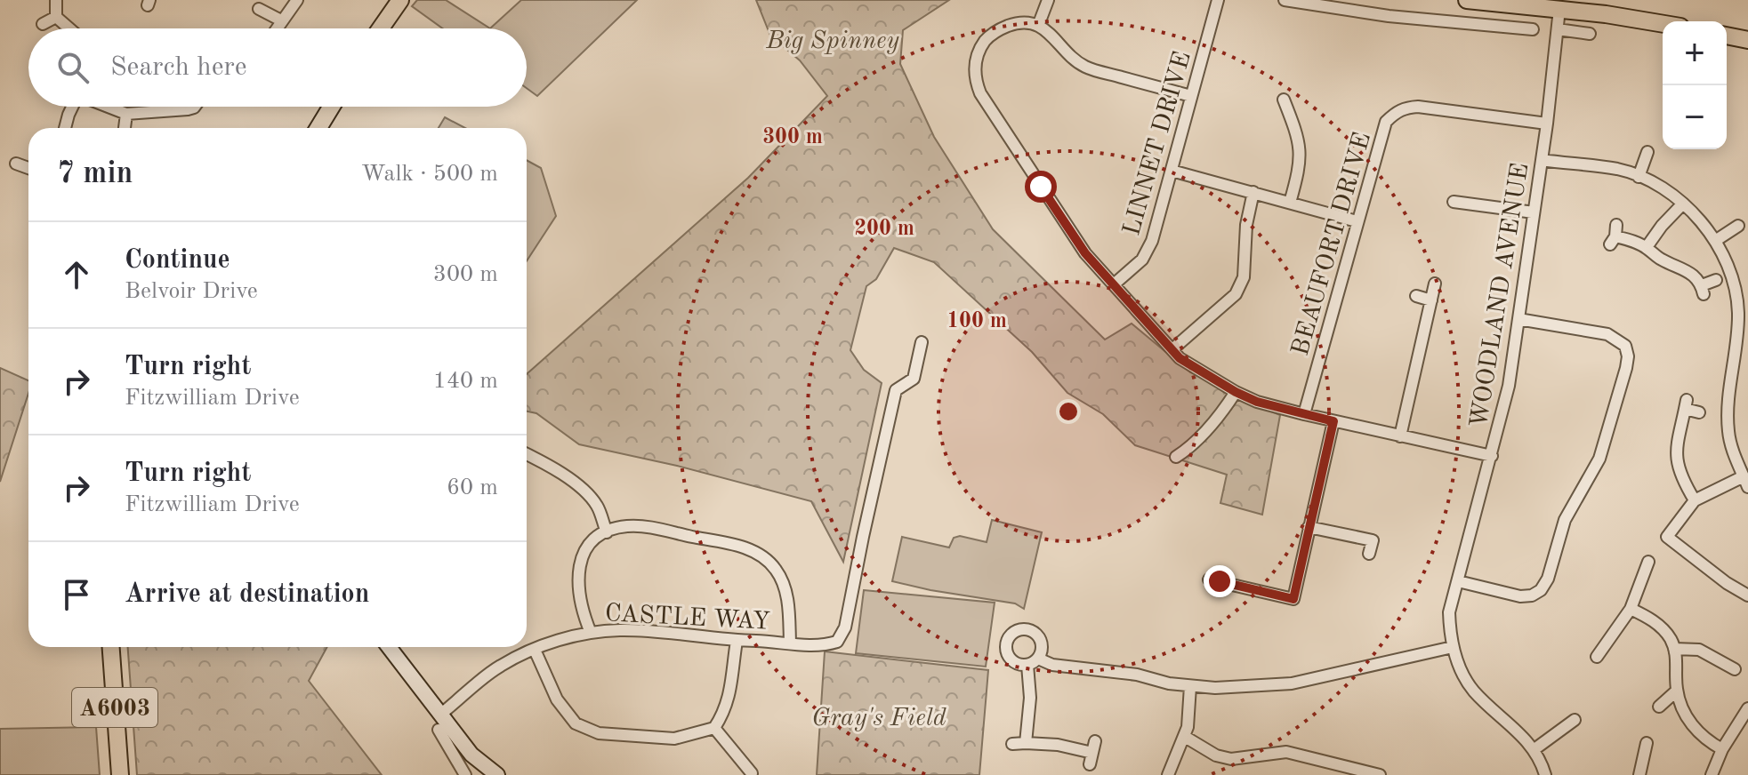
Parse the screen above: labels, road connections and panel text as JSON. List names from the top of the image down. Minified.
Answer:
{"streets":{"main road":["A6003"],"street":["LINNET DRIVE","BEAUFORT DRIVE","WOODLAND AVENUE","CASTLE WAY"]},"crossings":[["BEAUFORT DRIVE","WOODLAND AVENUE"]],"parks":["Big Spinney","Gray's Field"],"page":{"map_buttons":["+","−"],"search":"Search here","heading":["7 min","Walk · 500 m"],"list":[["Continue","Belvoir Drive","300 m"],["Turn right","Fitzwilliam Drive","140 m"],["Turn right","Fitzwilliam Drive","60 m"],"Arrive at destination"]},"rings":["300 m","200 m","100 m"]}
